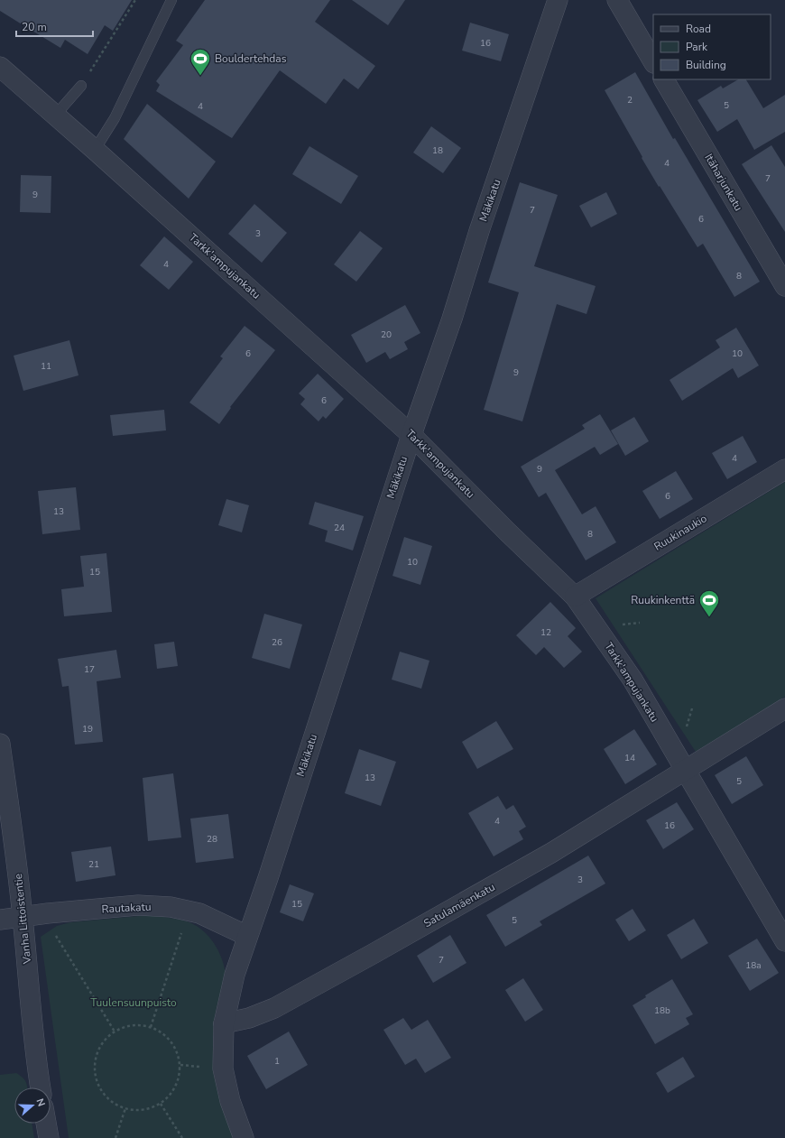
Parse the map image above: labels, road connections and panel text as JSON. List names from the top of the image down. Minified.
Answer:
{"streets":{"street":["Itäharjunkatu","Mäkikatu","Tarkk'ampujankatu","Ruukinaukio","Satulamäenkatu","Rautakatu","Vanha Littoistentie"]},"crossings":[["Mäkikatu","Tarkk'ampujankatu"],["Mäkikatu","Satulamäenkatu"],["Mäkikatu","Rautakatu"],["Tarkk'ampujankatu","Ruukinaukio"],["Tarkk'ampujankatu","Satulamäenkatu"],["Rautakatu","Vanha Littoistentie"]],"parks":["Tuulensuunpuisto"],"places":{"sports":["Bouldertehdas","Ruukinkenttä"]},"house_numbers":["16","2","5","4","18","4","7","9","7","6","3","4","8","20","6","10","11","9","6","4","9","6","13","24","8","10","15","12","26","17","19","14","13","5","4","16","28","21","3","15","5","7","18a","18b","1"],"legend":["Road","Park","Building"],"scale_bar":"20 m","north":"right"}
